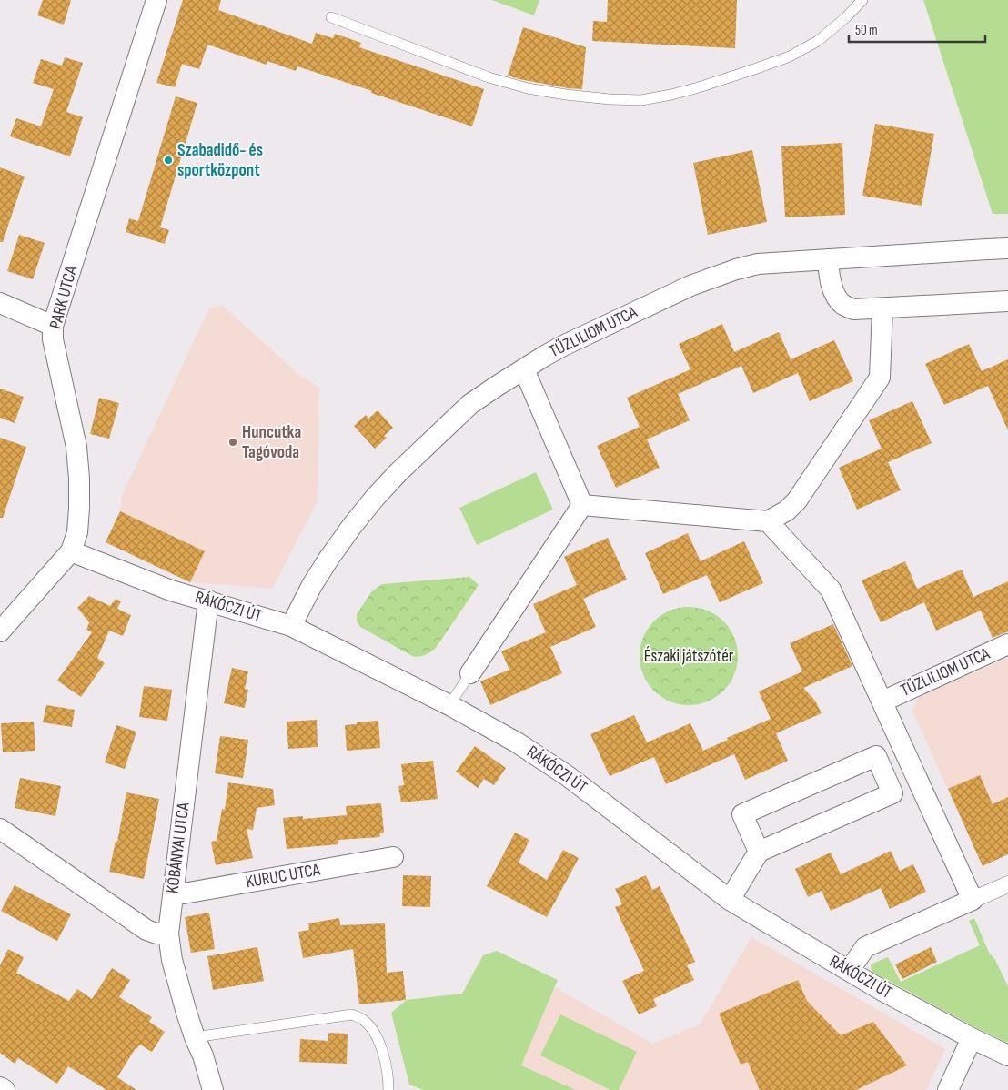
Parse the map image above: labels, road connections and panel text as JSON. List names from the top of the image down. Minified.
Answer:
{"streets":{"street":["PARK UTCA","TŰZLILIOM UTCA","RÁKÓCZI ÚT","KŐBÁNYAI UTCA","KURUC UTCA"]},"crossings":[["PARK UTCA","RÁKÓCZI ÚT"],["TŰZLILIOM UTCA","RÁKÓCZI ÚT"],["RÁKÓCZI ÚT","KŐBÁNYAI UTCA"],["KŐBÁNYAI UTCA","KURUC UTCA"]],"parks":["Északi játszótér"],"places":["Szabadidő- és sportközpont","Huncutka Tagóvoda"],"scale_bar":"50 m"}
